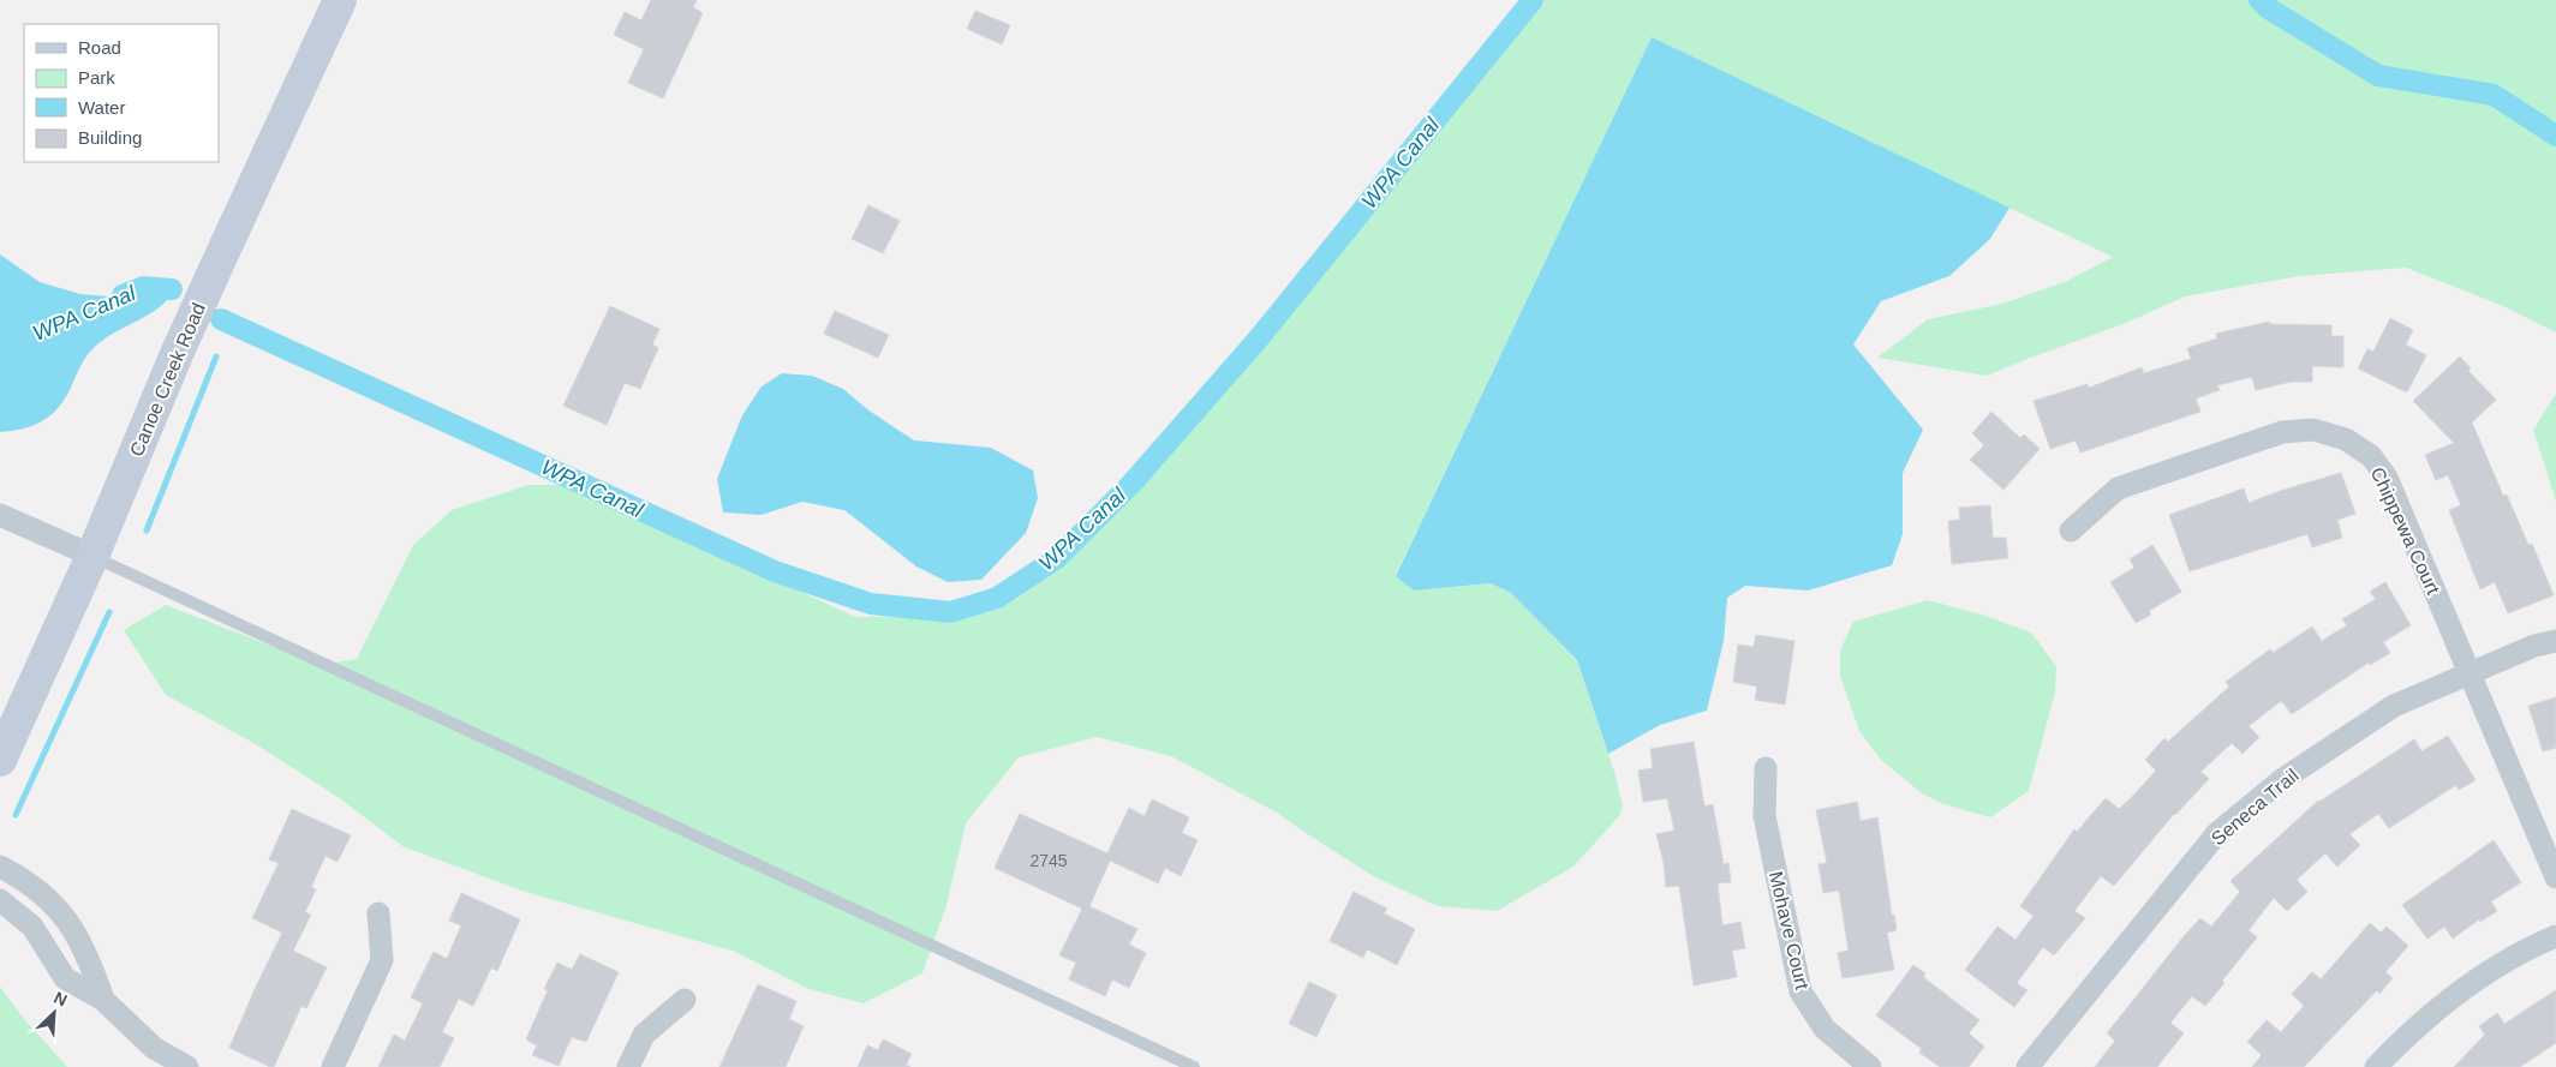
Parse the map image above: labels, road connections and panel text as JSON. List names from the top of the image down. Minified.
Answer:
{"streets":{"main road":["Canoe Creek Road"],"street":["Chippewa Court","Seneca Trail","Mohave Court"]},"crossings":[["Chippewa Court","Seneca Trail"]],"water":["WPA Canal"],"house_numbers":["2745"],"legend":["Road","Park","Water","Building"],"north":"top right"}
